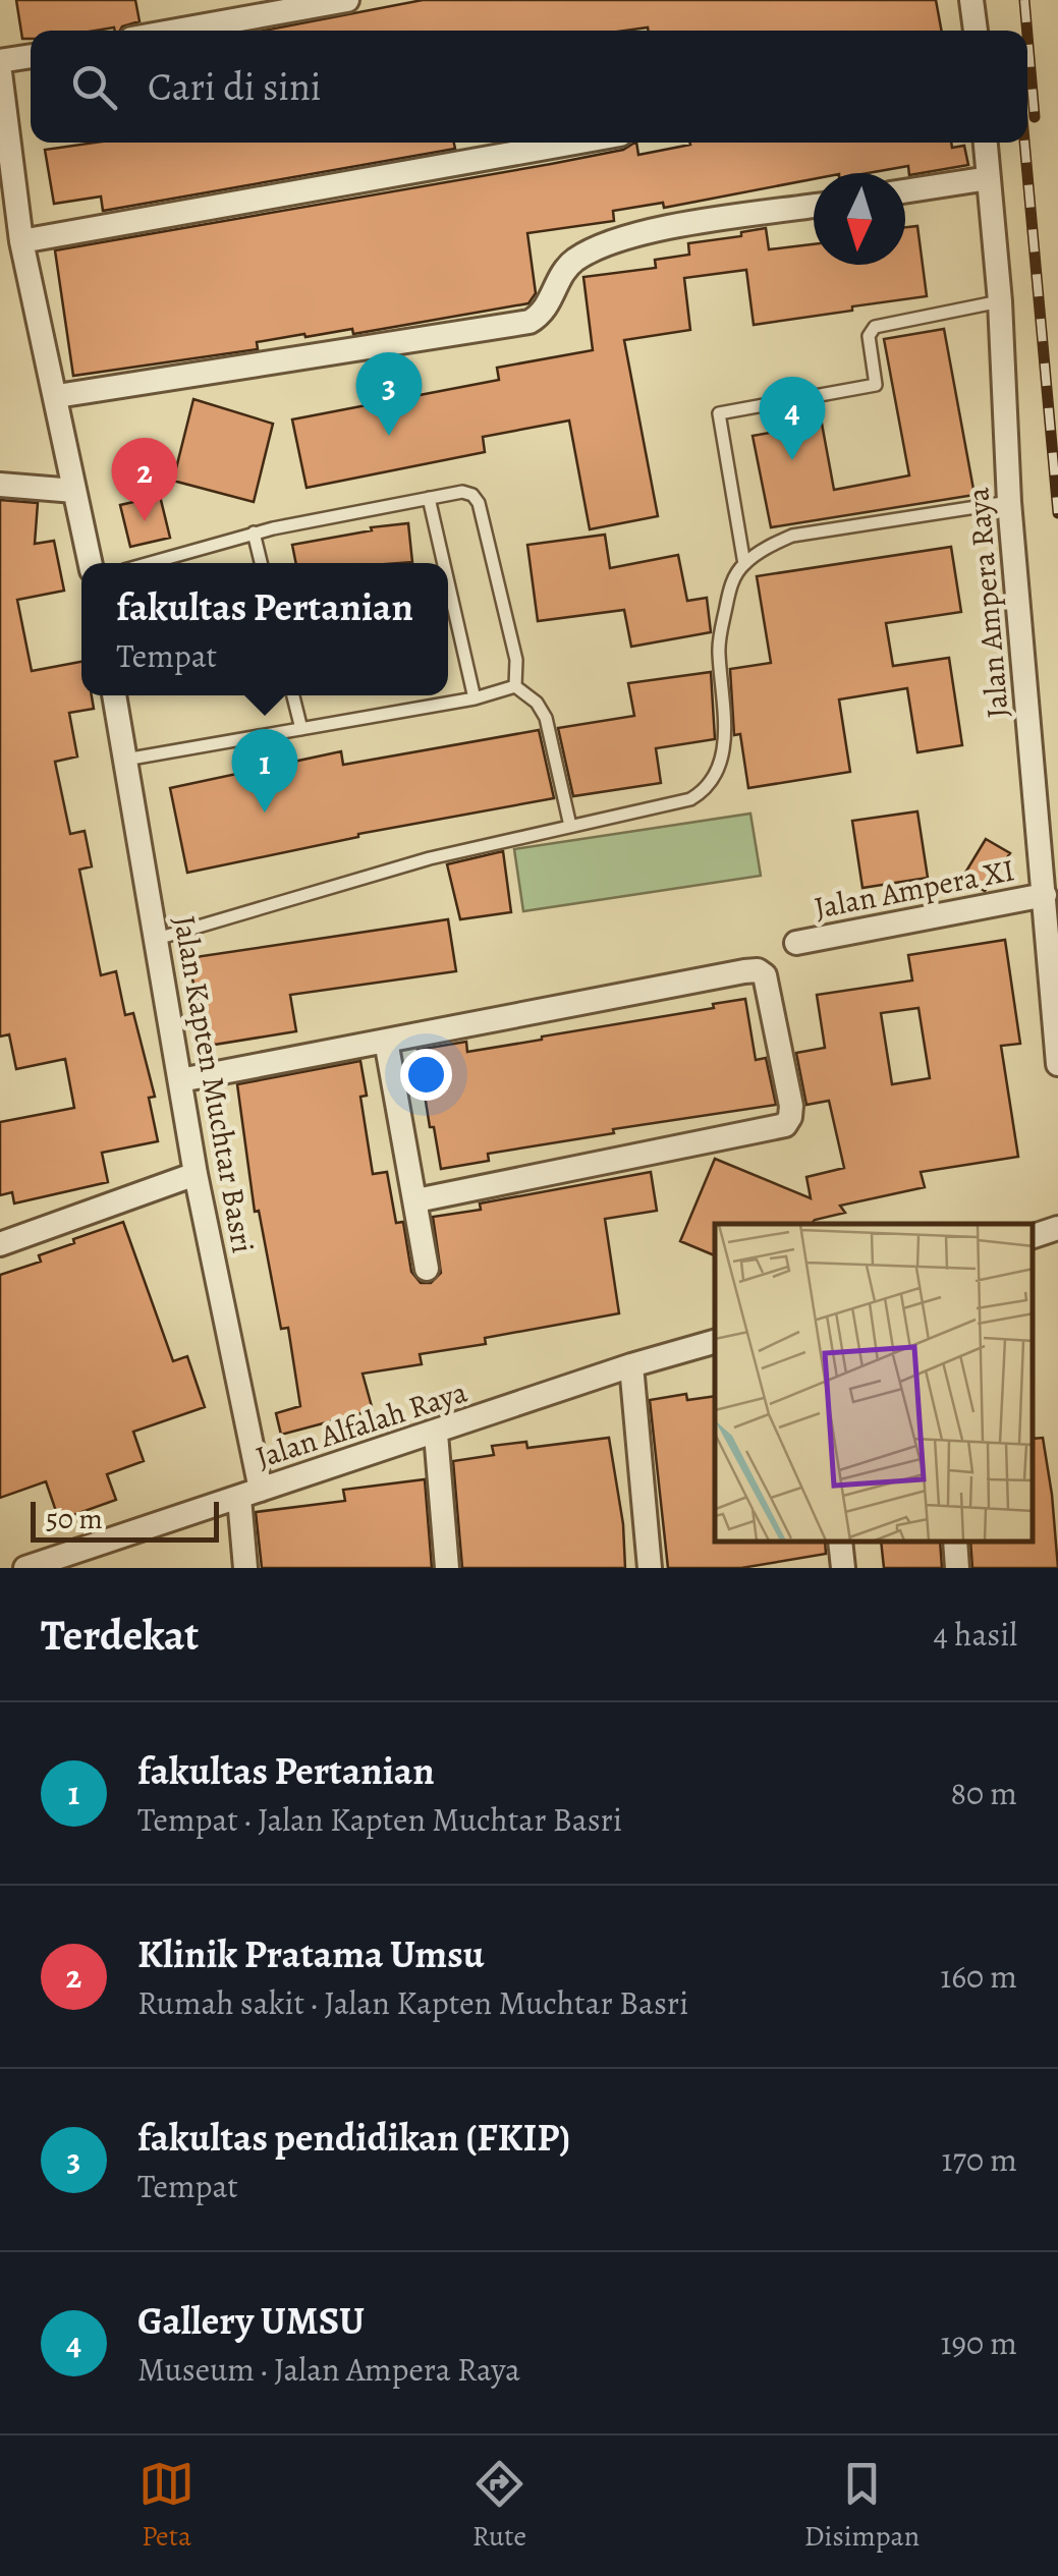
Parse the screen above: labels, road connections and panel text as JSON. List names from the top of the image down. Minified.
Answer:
{"streets":{"street":["Jalan Ampera Raya","Jalan Ampera XI","Jalan Kapten Muchtar Basri","Jalan Alfalah Raya"]},"crossings":[["Jalan Ampera Raya","Jalan Ampera XI"],["Jalan Kapten Muchtar Basri","Jalan Alfalah Raya"]],"scale_bar":"50 m","north":"bottom","page":{"search":"Cari di sini","pins":["3","4","2","1"],"popup":["fakultas Pertanian","Tempat"],"scale":"50 m","heading":["Terdekat","4 hasil"],"list":[{"mark":"1","name":"fakultas Pertanian","note":"Tempat · Jalan Kapten Muchtar Basri","value":"80 m"},{"mark":"2","name":"Klinik Pratama Umsu","note":"Rumah sakit · Jalan Kapten Muchtar Basri","value":"160 m"},{"mark":"3","name":"fakultas pendidikan (FKIP)","note":"Tempat","value":"170 m"},{"mark":"4","name":"Gallery UMSU","note":"Museum · Jalan Ampera Raya","value":"190 m"}],"nav":["Peta","Rute","Disimpan"]}}
